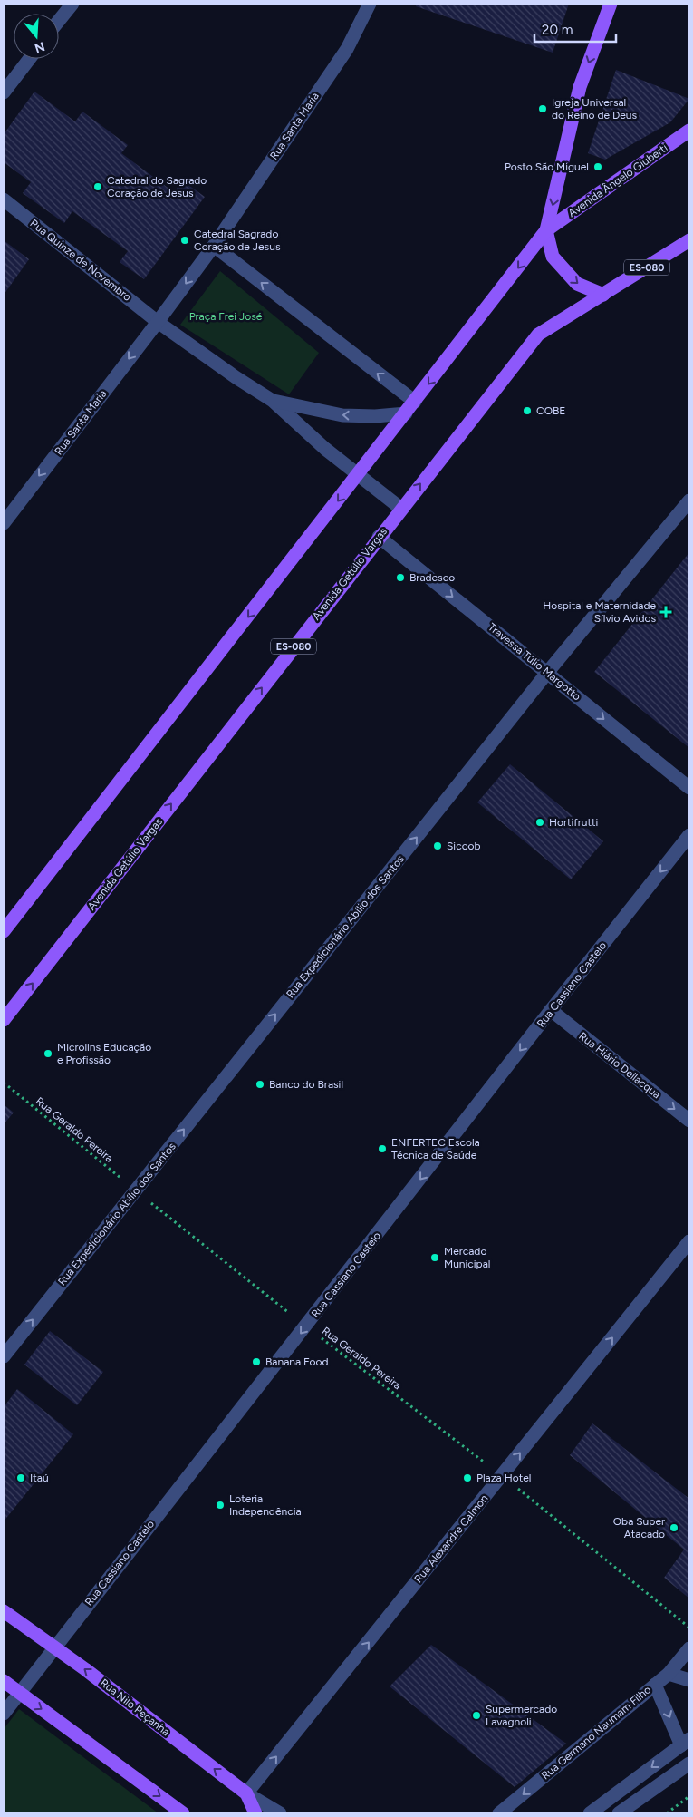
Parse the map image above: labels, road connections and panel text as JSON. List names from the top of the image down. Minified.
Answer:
{"streets":{"main road":["Avenida Ângelo Giuberti","ES-080","Avenida Getúlio Vargas","Rua Nilo Peçanha"],"street":["Rua Santa Maria","Rua Quinze de Novembro","Travessa Túlio Margotto","Rua Expedicionário Abílio dos Santos","Rua Cassiano Castelo","Rua Hiário Dellacqua","Rua Alexandre Calmon","Rua Germano Naumam Filho"],"path":["Rua Geraldo Pereira"]},"crossings":[["Rua Santa Maria","Rua Quinze de Novembro"],["Avenida Getúlio Vargas","Travessa Túlio Margotto"],["Travessa Túlio Margotto","Rua Expedicionário Abílio dos Santos"],["Rua Expedicionário Abílio dos Santos","Rua Geraldo Pereira"],["Rua Cassiano Castelo","Rua Hiário Dellacqua"],["Rua Cassiano Castelo","Rua Geraldo Pereira"],["Rua Cassiano Castelo","Rua Nilo Peçanha"],["Rua Geraldo Pereira","Rua Alexandre Calmon"],["Rua Alexandre Calmon","Rua Nilo Peçanha"]],"one_way":["Rua Santa Maria","Travessa Túlio Margotto","Rua Expedicionário Abílio dos Santos","Rua Cassiano Castelo","Rua Hiário Dellacqua","Rua Alexandre Calmon"],"parks":["Praça Frei José"],"places":{"other":["Igreja Universal do Reino de Deus","Posto São Miguel","Catedral do Sagrado Coração de Jesus","Catedral Sagrado Coração de Jesus","COBE","Bradesco","Hortifrutti","Sicoob","Microlins Educação e Profissão","Banco do Brasil","ENFERTEC Escola Técnica de Saúde","Mercado Municipal","Banana Food","Itaú","Plaza Hotel","Loteria Independência","Oba Super Atacado","Supermercado Lavagnoli"],"health":["Hospital e Maternidade Sílvio Avidos"]},"scale_bar":"20 m","north":"bottom"}
